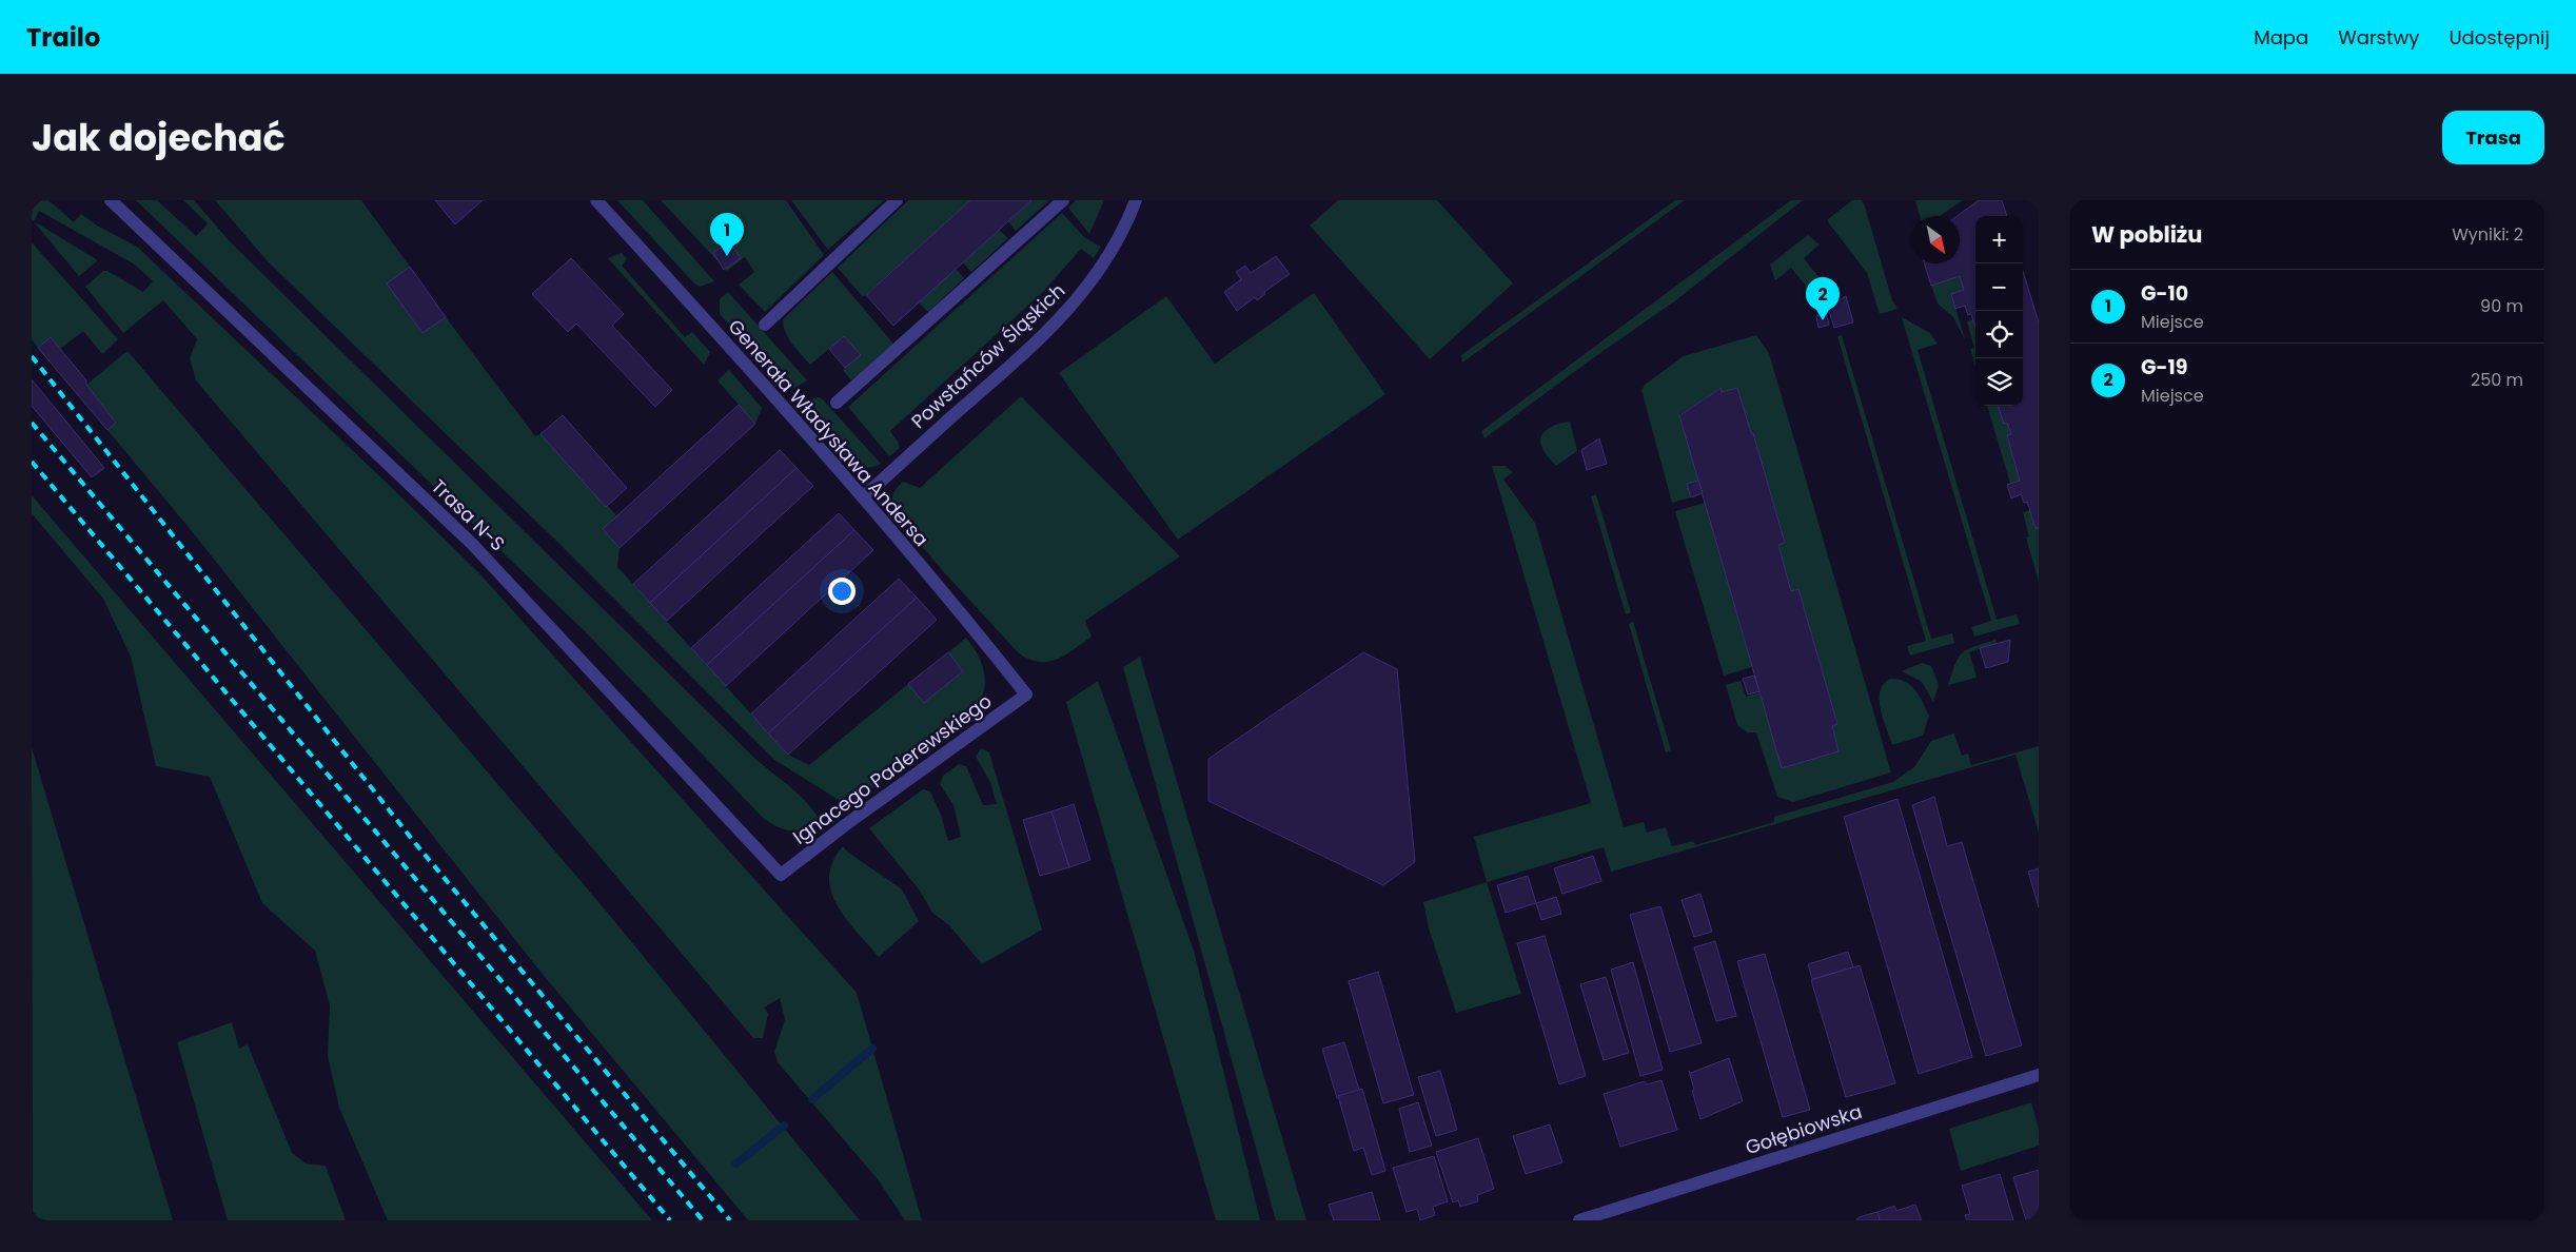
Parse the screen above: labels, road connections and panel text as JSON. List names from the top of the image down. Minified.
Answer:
{"streets":{"street":["Powstańców Śląskich","Generała Władysława Andersa","Trasa N-S","Ignacego Paderewskiego","Gołębiowska"]},"crossings":[["Powstańców Śląskich","Generała Władysława Andersa"],["Generała Władysława Andersa","Ignacego Paderewskiego"],["Trasa N-S","Ignacego Paderewskiego"]],"north":"bottom right","page":{"header":"Trailo","nav":["Mapa","Warstwy","Udostępnij"],"title":"Jak dojechać","buttons":"Trasa","heading":["W pobliżu","Wyniki: 2"],"pins":["1","2"],"map_buttons":["+","−"],"list":[{"mark":"1","name":"G-10","note":"Miejsce","value":"90 m"},{"mark":"2","name":"G-19","note":"Miejsce","value":"250 m"}]}}
